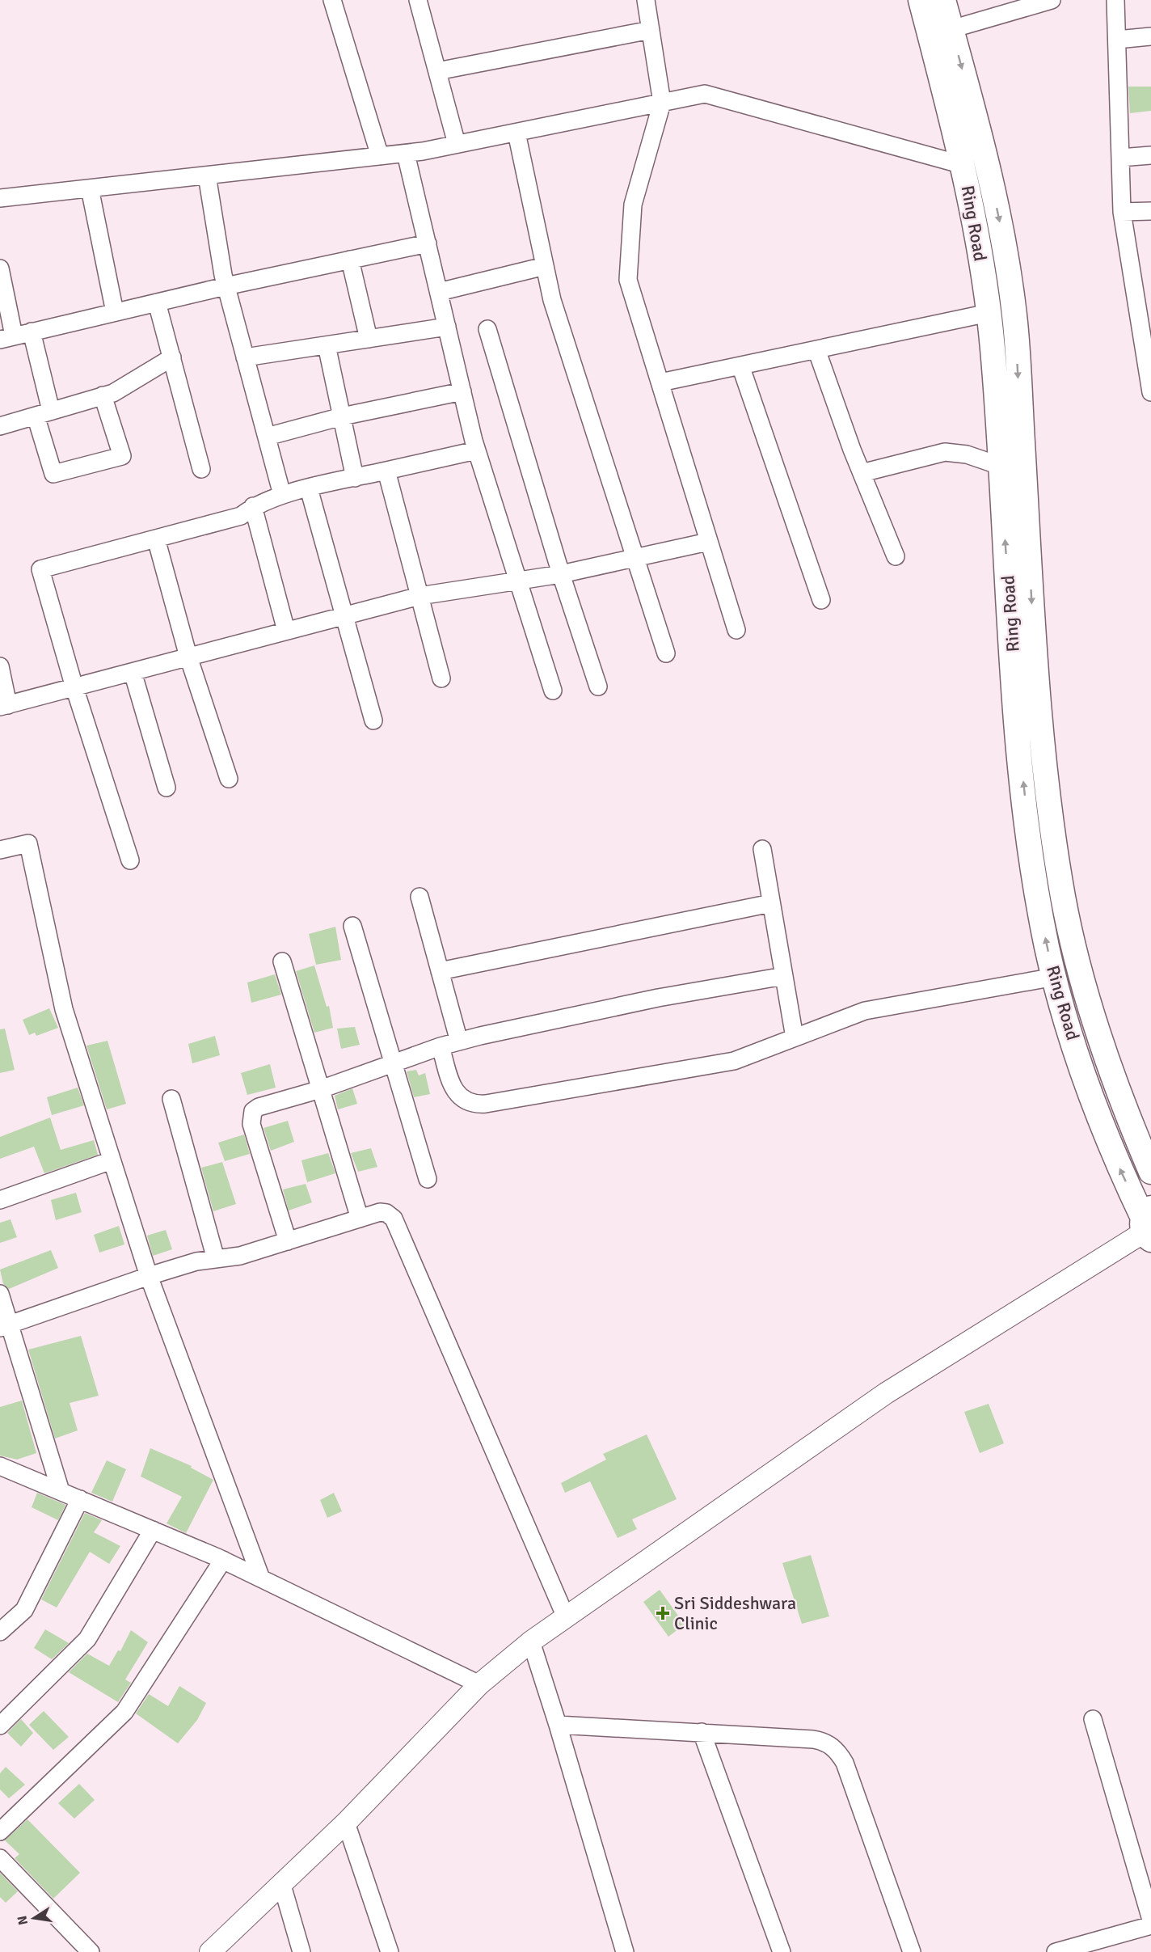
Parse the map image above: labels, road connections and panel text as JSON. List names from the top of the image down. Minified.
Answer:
{"streets":{"highway":["Ring Road"]},"places":{"health":["Sri Siddeshwara Clinic"]},"north":"left"}
